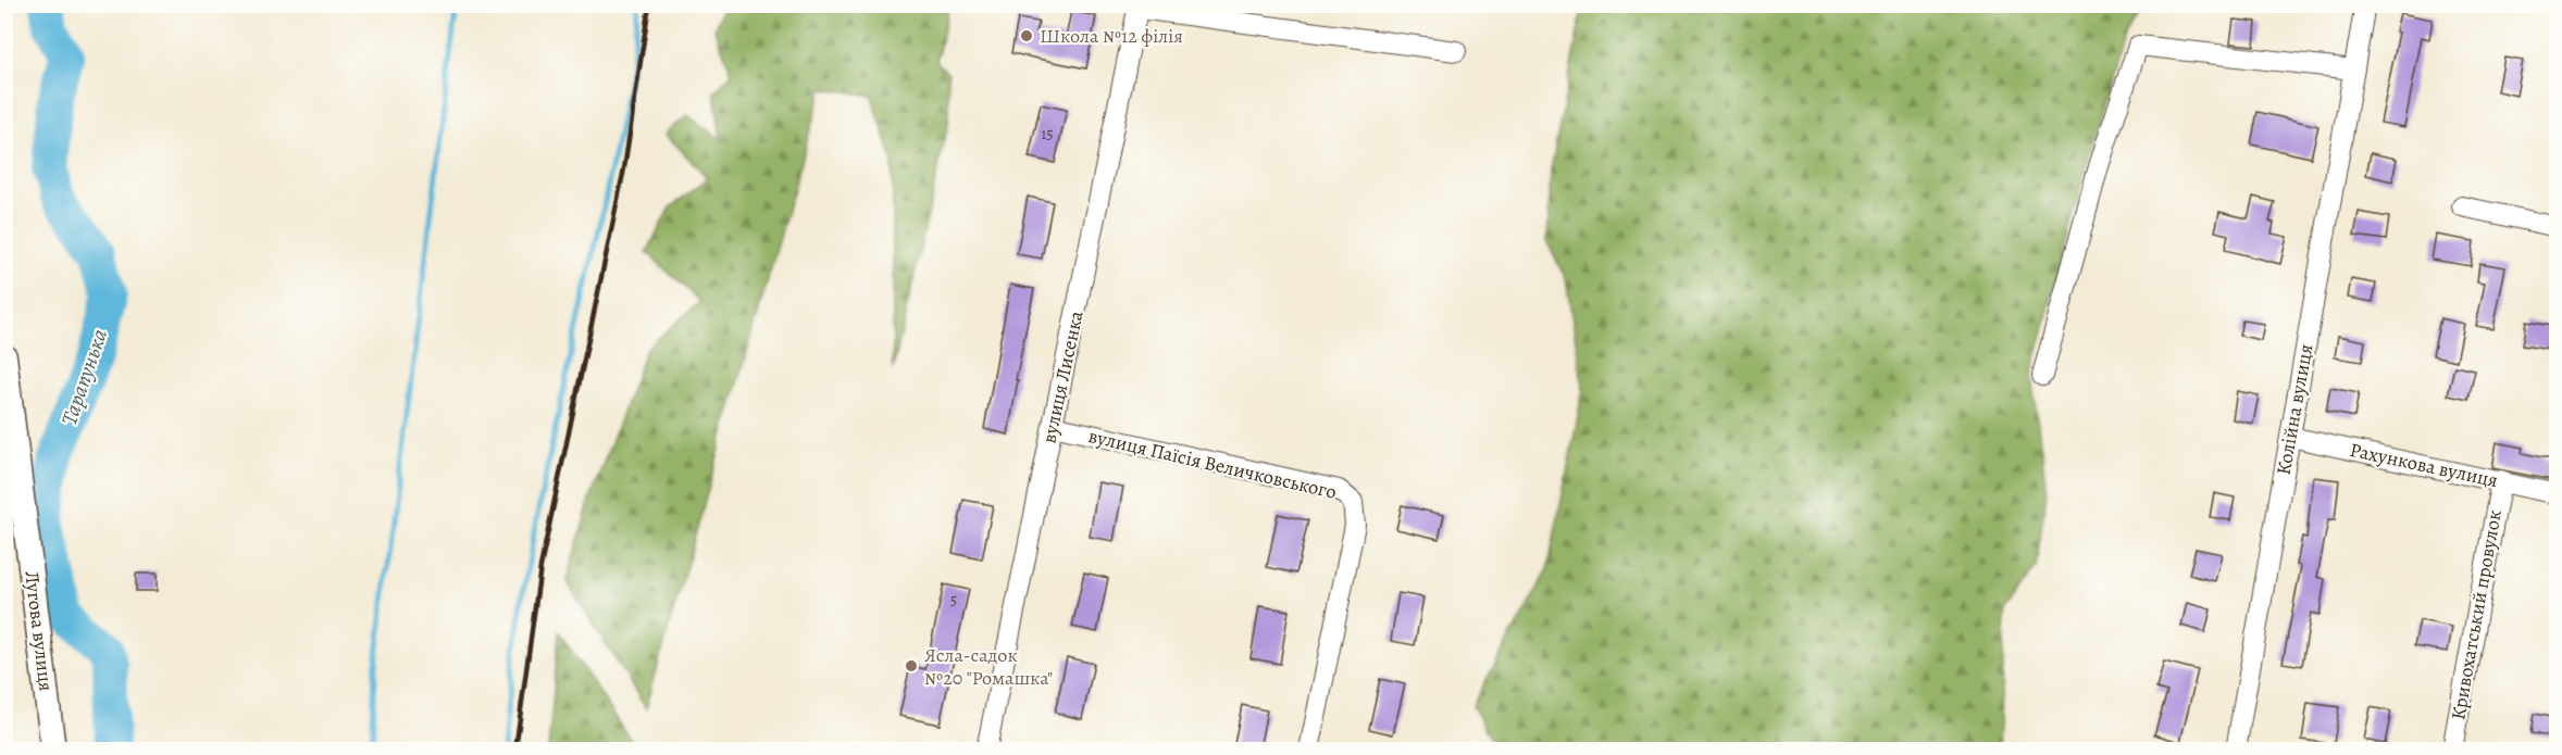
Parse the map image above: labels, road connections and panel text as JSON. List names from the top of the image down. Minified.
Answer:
{"streets":{"street":["вулиця Лисенка","Колійна вулиця","вулиця Паїсія Величковського","Рахункова вулиця","Кривохатський провулок","Лугова вулиця"]},"crossings":[["вулиця Лисенка","вулиця Паїсія Величковського"],["Колійна вулиця","Рахункова вулиця"],["Рахункова вулиця","Кривохатський провулок"]],"water":["Тарапунька"],"places":["Школа №12 філія","Ясла-садок №20 \"Ромашка\""],"house_numbers":["15","5"]}
